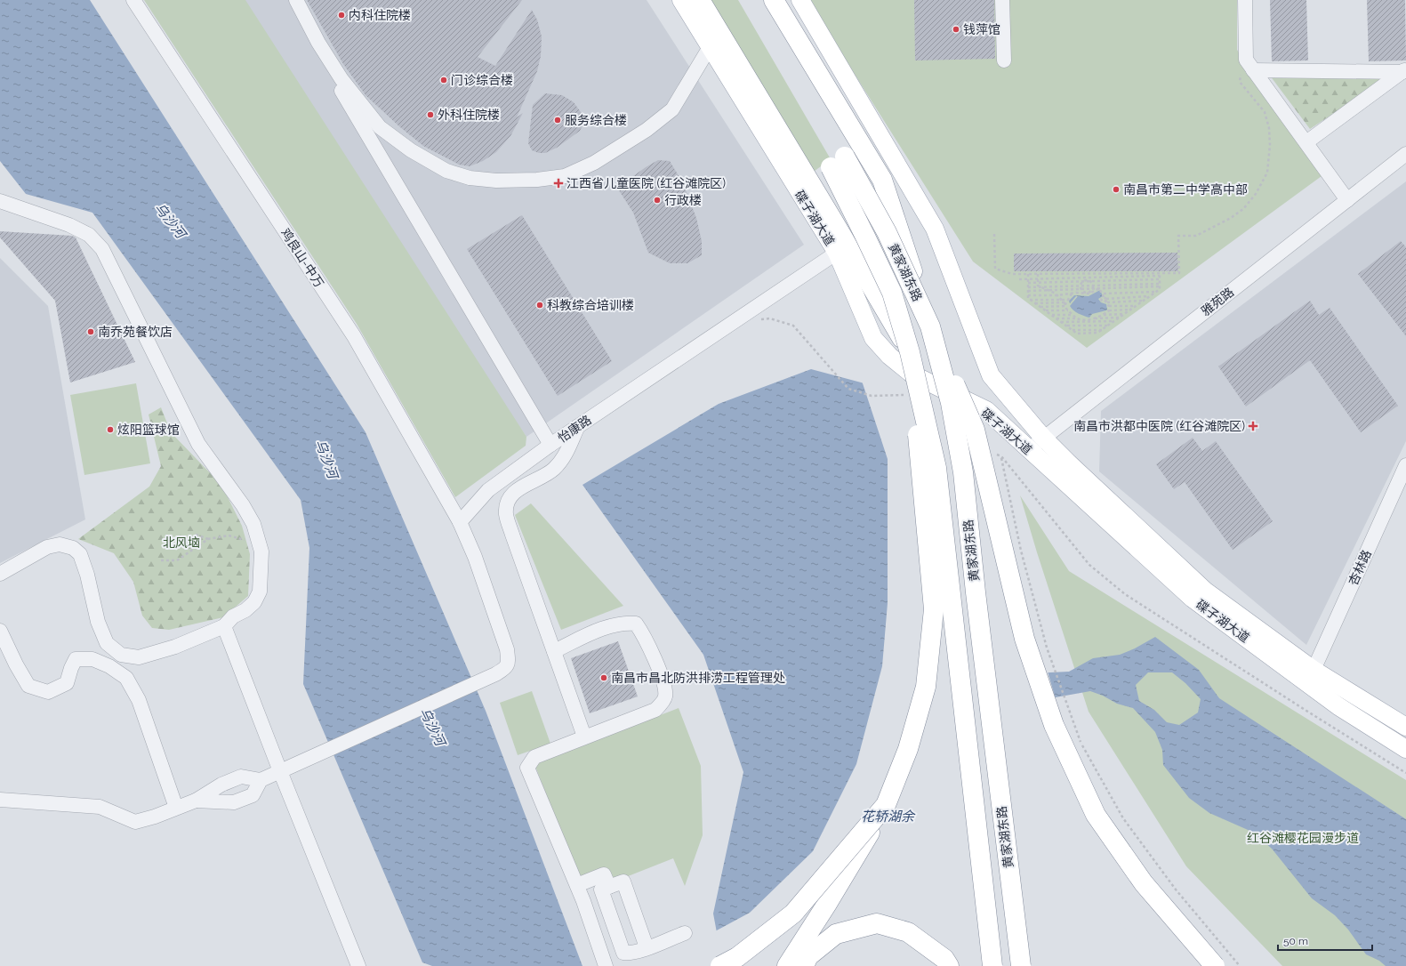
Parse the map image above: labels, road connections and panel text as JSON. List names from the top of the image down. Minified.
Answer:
{"streets":{"highway":["黄家湖东路"],"main road":["碟子湖大道"],"street":["鸡良山-中万","雅苑路","怡康路","杏林路"]},"crossings":[["碟子湖大道","雅苑路"],["碟子湖大道","怡康路"],["碟子湖大道","杏林路"],["鸡良山-中万","怡康路"]],"water":["乌沙河","花轿湖余"],"parks":["北风垴","红谷滩樱花园漫步道"],"places":{"other":["内科住院楼","钱萍馆","门诊综合楼","外科住院楼","服务综合楼","南昌市第二中学高中部","行政楼","科教综合培训楼","南乔苑餐饮店","炫阳篮球馆","南昌市昌北防洪排涝工程管理处"],"health":["江西省儿童医院 (红谷滩院区)","南昌市洪都中医院 (红谷滩院区)"]},"scale_bar":"50 m"}
